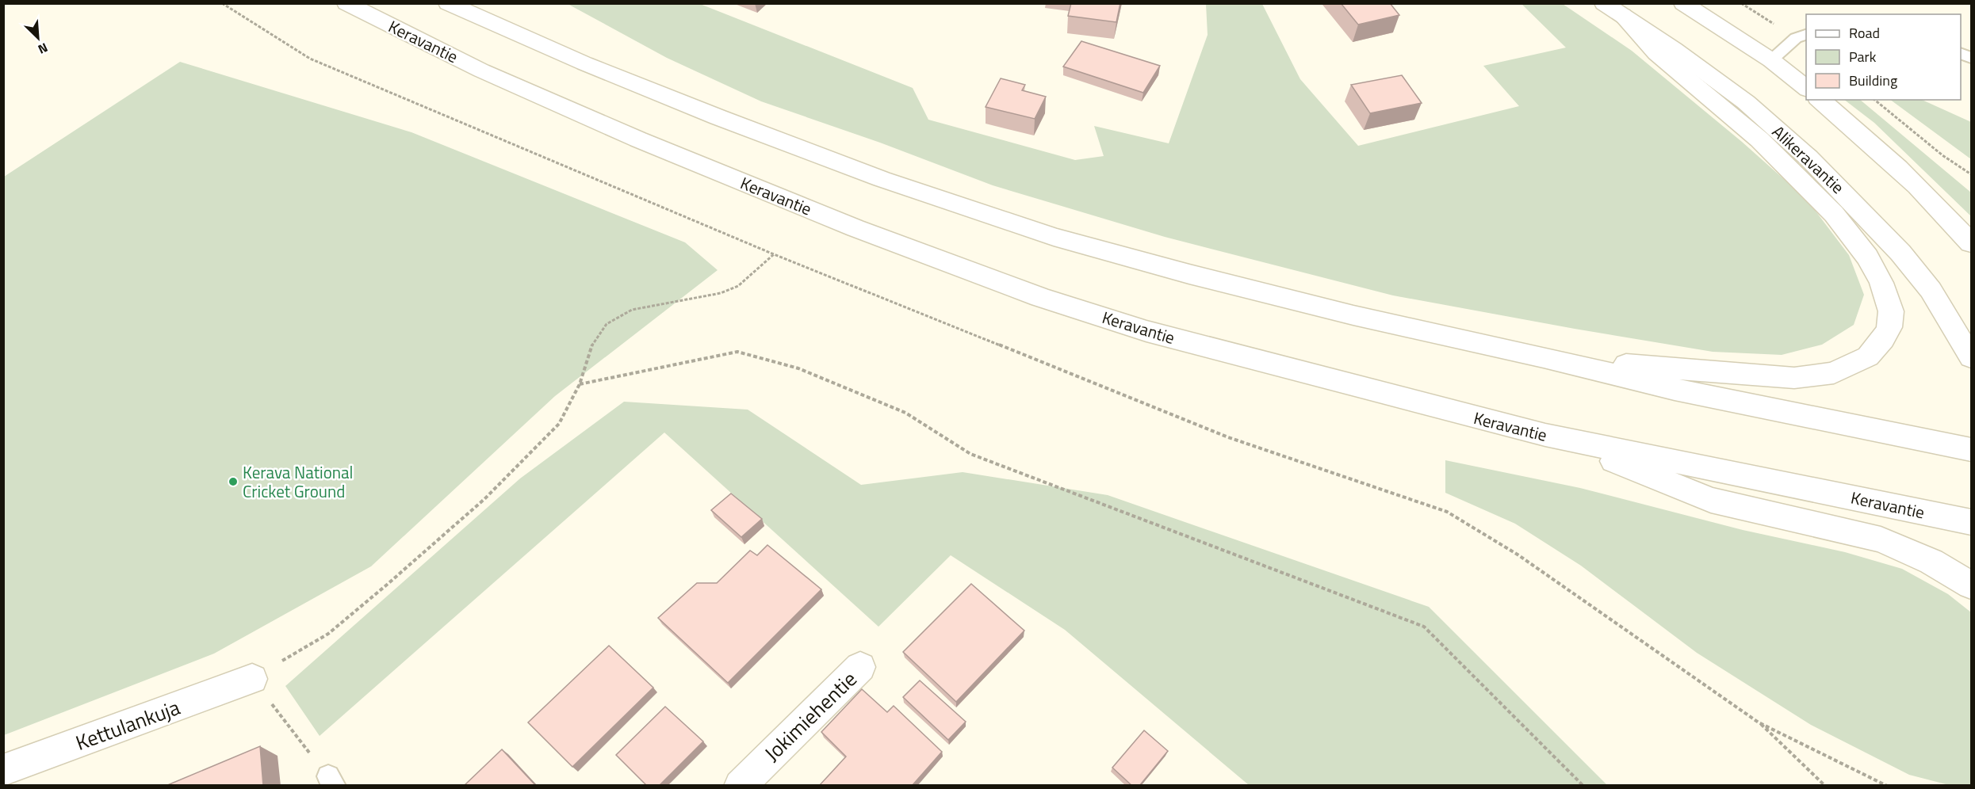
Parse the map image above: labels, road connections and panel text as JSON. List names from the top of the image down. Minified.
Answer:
{"streets":{"main road":["Keravantie","Alikeravantie","Jokimiehentie","Kettulankuja"]},"places":["Kerava National Cricket Ground"],"legend":["Road","Park","Building"],"north":"bottom right"}
